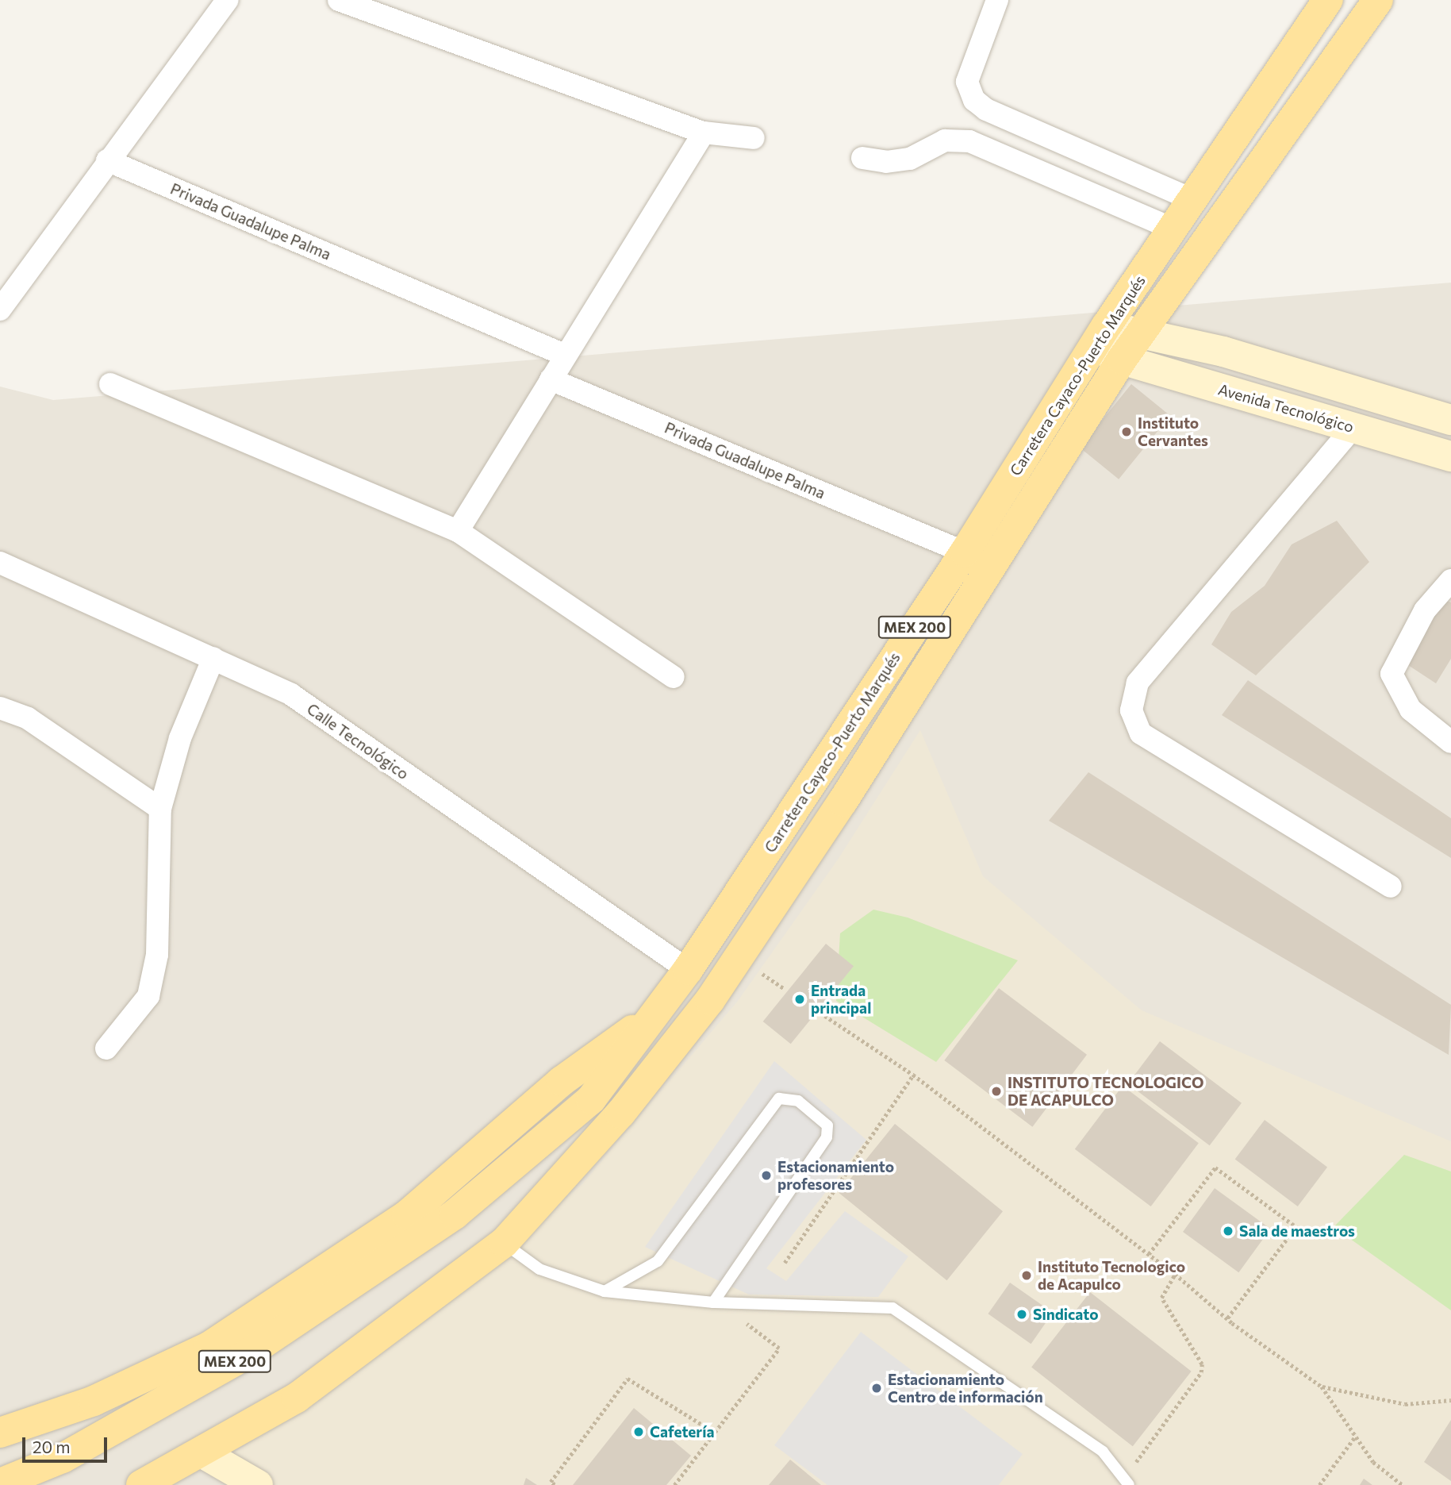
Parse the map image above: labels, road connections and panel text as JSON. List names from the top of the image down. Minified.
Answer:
{"streets":{"main road":["Carretera Cayaco-Puerto Marqués","Avenida Tecnológico","MEX 200"],"street":["Privada Guadalupe Palma","Calle Tecnológico"]},"crossings":[["Privada Guadalupe Palma","Carretera Cayaco-Puerto Marqués"],["Carretera Cayaco-Puerto Marqués","Avenida Tecnológico"],["Carretera Cayaco-Puerto Marqués","MEX 200"],["Carretera Cayaco-Puerto Marqués","Calle Tecnológico"]],"places":["Instituto Cervantes","Entrada principal","INSTITUTO TECNOLOGICO DE ACAPULCO","Estacionamiento profesores","Sala de maestros","Instituto Tecnologico de Acapulco","Sindicato","Estacionamiento Centro de información","Cafetería"],"scale_bar":"20 m"}
